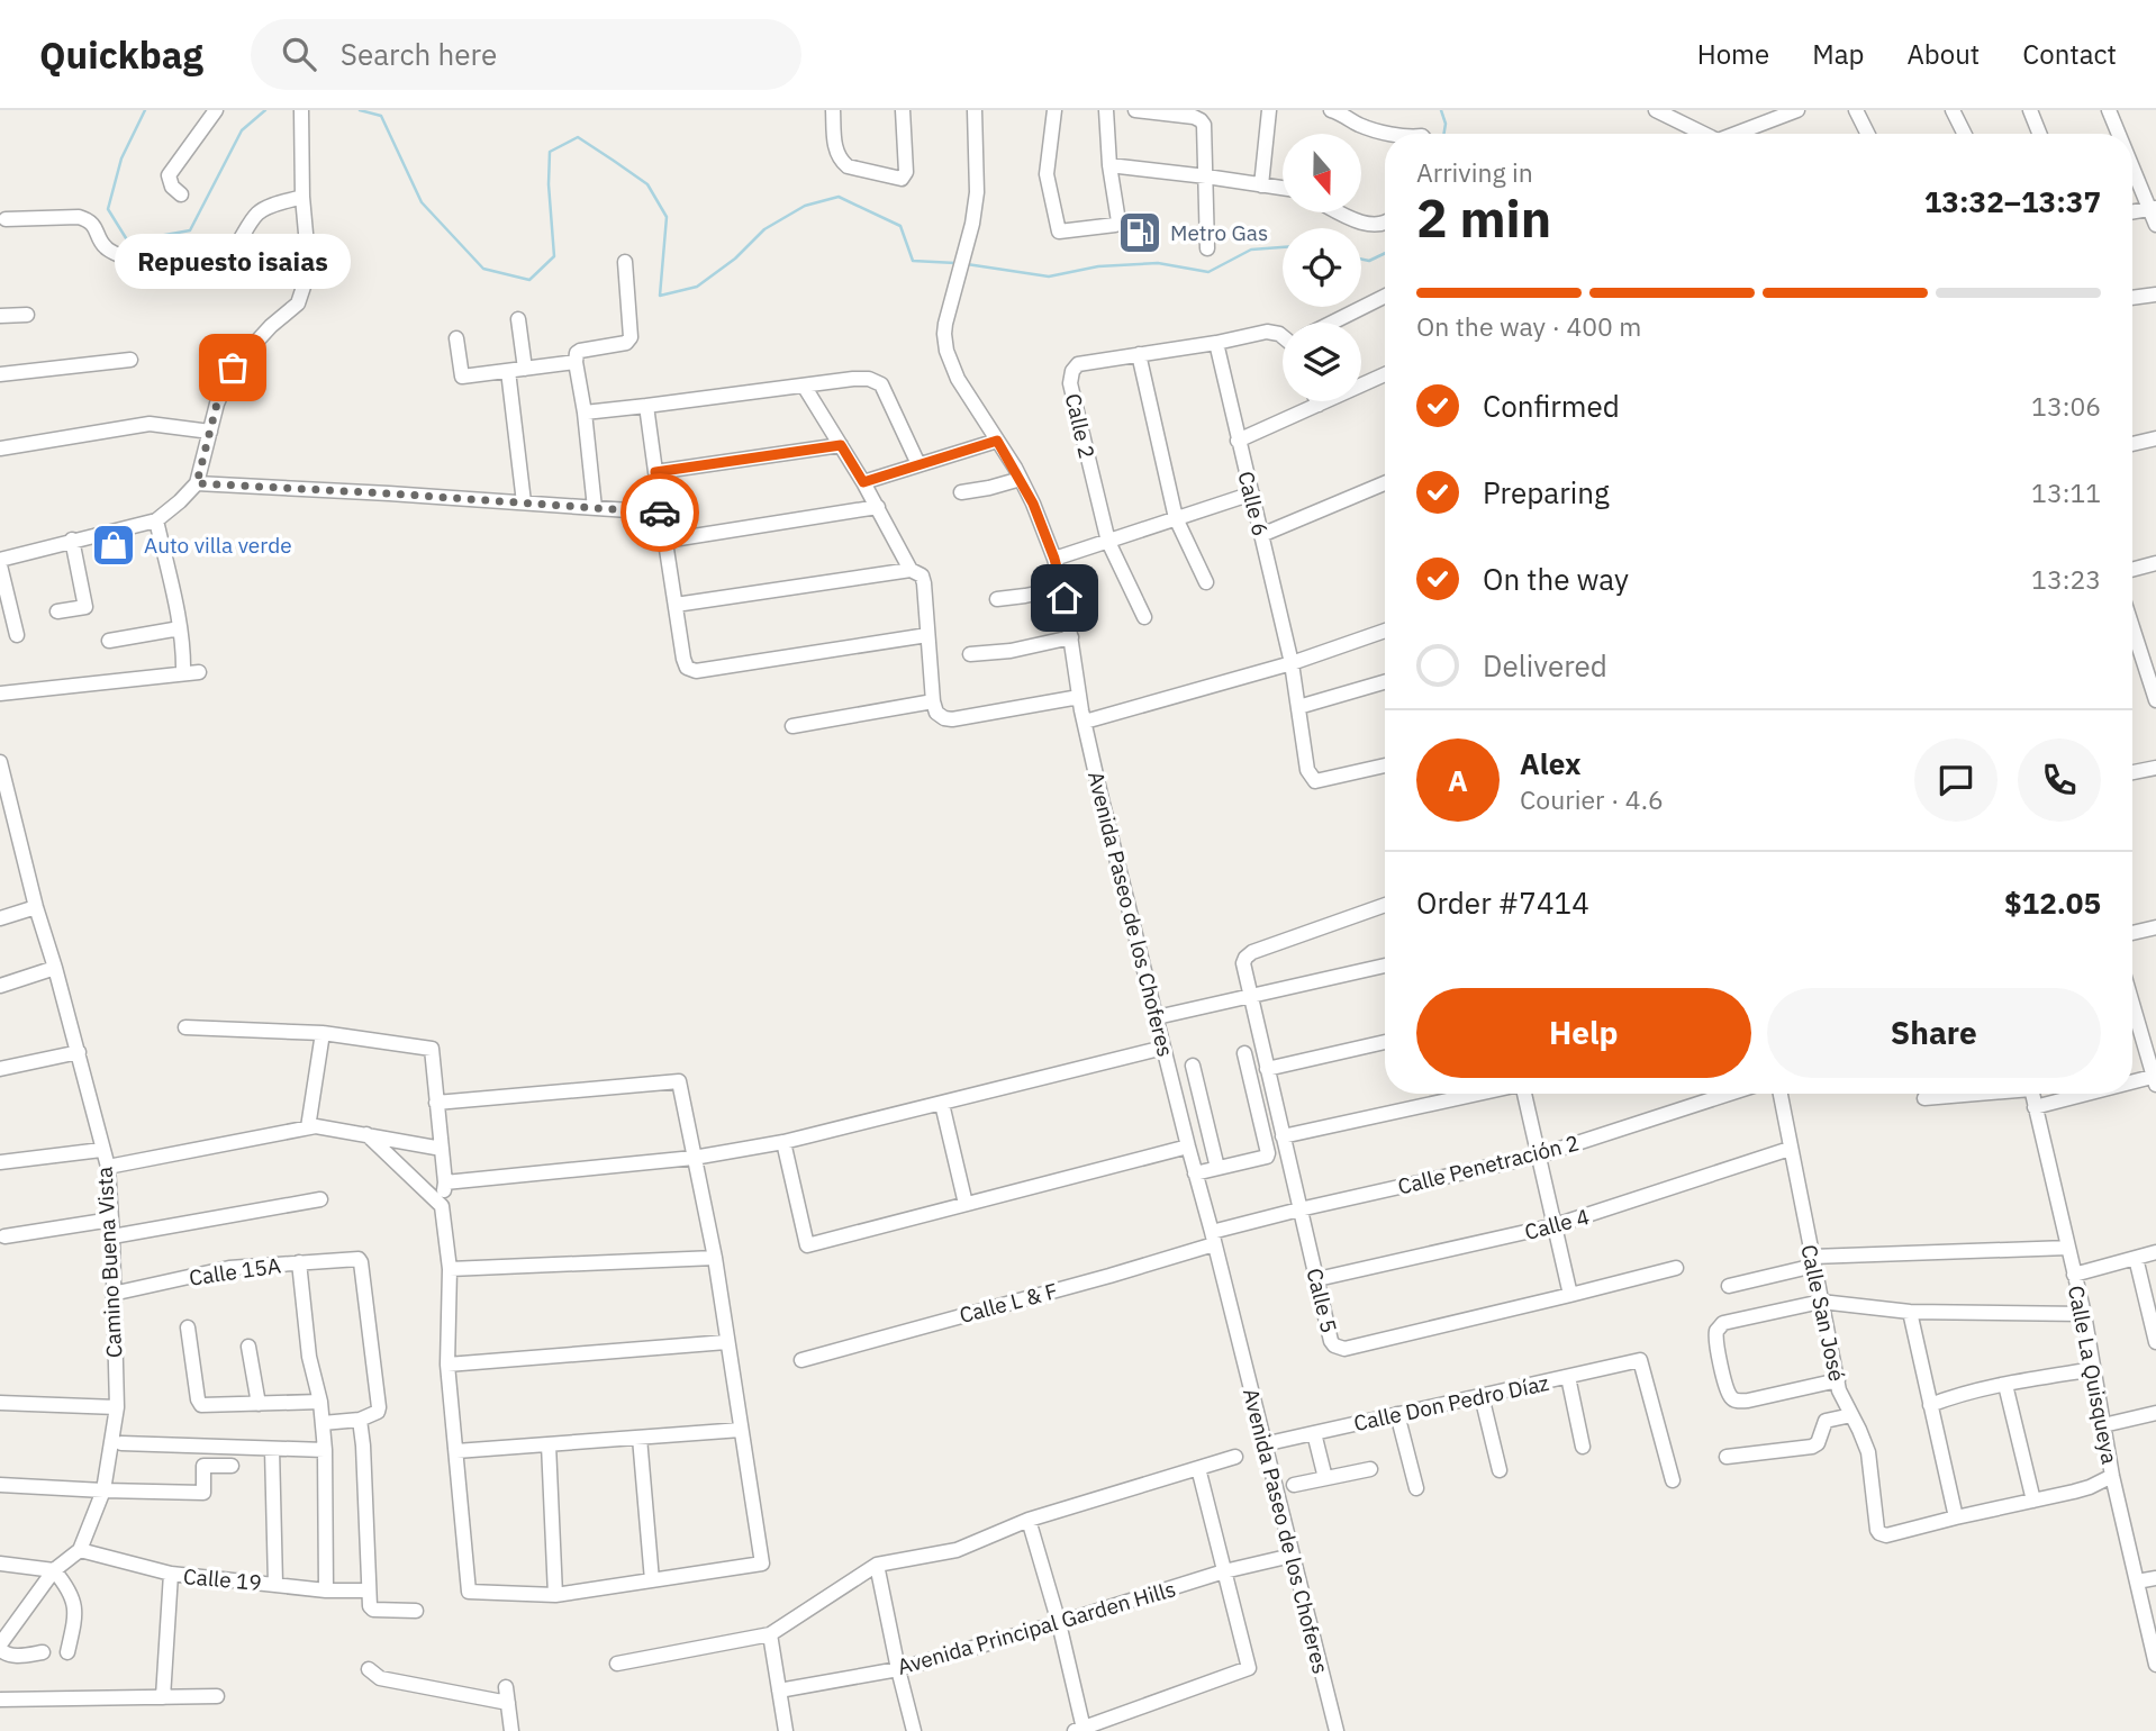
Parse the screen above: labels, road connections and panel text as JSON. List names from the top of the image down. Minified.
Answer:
{"streets":{"street":["Calle 2","Calle 6","Avenida Paseo de los Choferes","Calle Penetración 2","Calle 4","Camino Buena Vista","Calle 15A","Calle 5","Calle L & F","Calle San José","Calle La Quisqueya","Calle Don Pedro Díaz","Calle 19","Avenida Principal Garden Hills"]},"crossings":[["Calle 2","Calle 6"],["Avenida Paseo de los Choferes","Calle Penetración 2"],["Avenida Paseo de los Choferes","Calle L & F"],["Avenida Paseo de los Choferes","Calle Don Pedro Díaz"],["Avenida Paseo de los Choferes","Avenida Principal Garden Hills"],["Calle Penetración 2","Calle 5"],["Calle Penetración 2","Calle L & F"],["Calle 4","Calle 5"],["Calle 4","Calle San José"],["Camino Buena Vista","Calle 15A"],["Camino Buena Vista","Calle 19"]],"places":{"fuel station":["Metro Gas"],"other":["Repuesto isaias"],"shop":["Auto villa verde"]},"north":"bottom","page":{"header":"Quickbag","search":"Search here","nav":["Home","Map","About","Contact"],"heading":["2 min","Arriving in","13:32–13:37"],"panel":["Alex","Courier · 4.6","Order #7414","$12.05"],"bubble":"Repuesto isaias","bar":"On the way · 400 m","list":[["Confirmed","13:06"],["Preparing","13:11"],["On the way","13:23"],"Delivered"],"round":"A","buttons":["Help","Share"]}}
